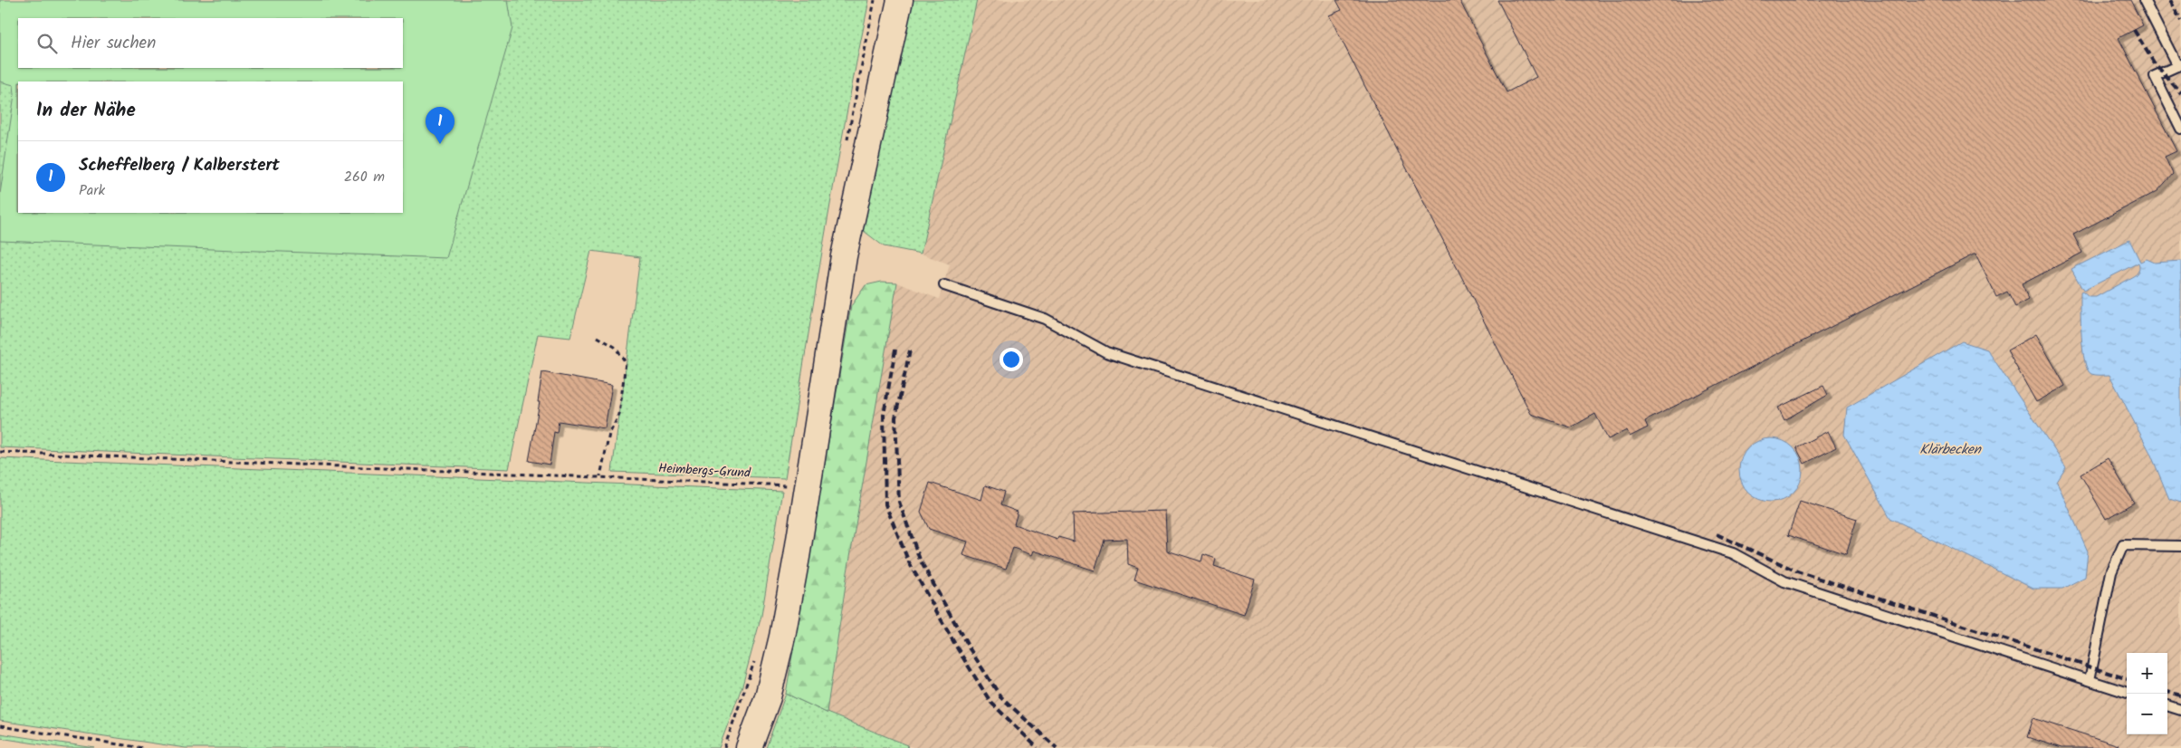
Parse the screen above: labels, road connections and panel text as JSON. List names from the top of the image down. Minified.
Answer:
{"streets":{"path":["Heimbergs-Grund"]},"water":["Klärbecken"],"page":{"search":"Hier suchen","heading":"In der Nähe","pins":"1","list":[{"mark":"1","name":"Scheffelberg / Kalberstert","note":"Park","value":"260 m"}],"map_buttons":["+","−"]}}
